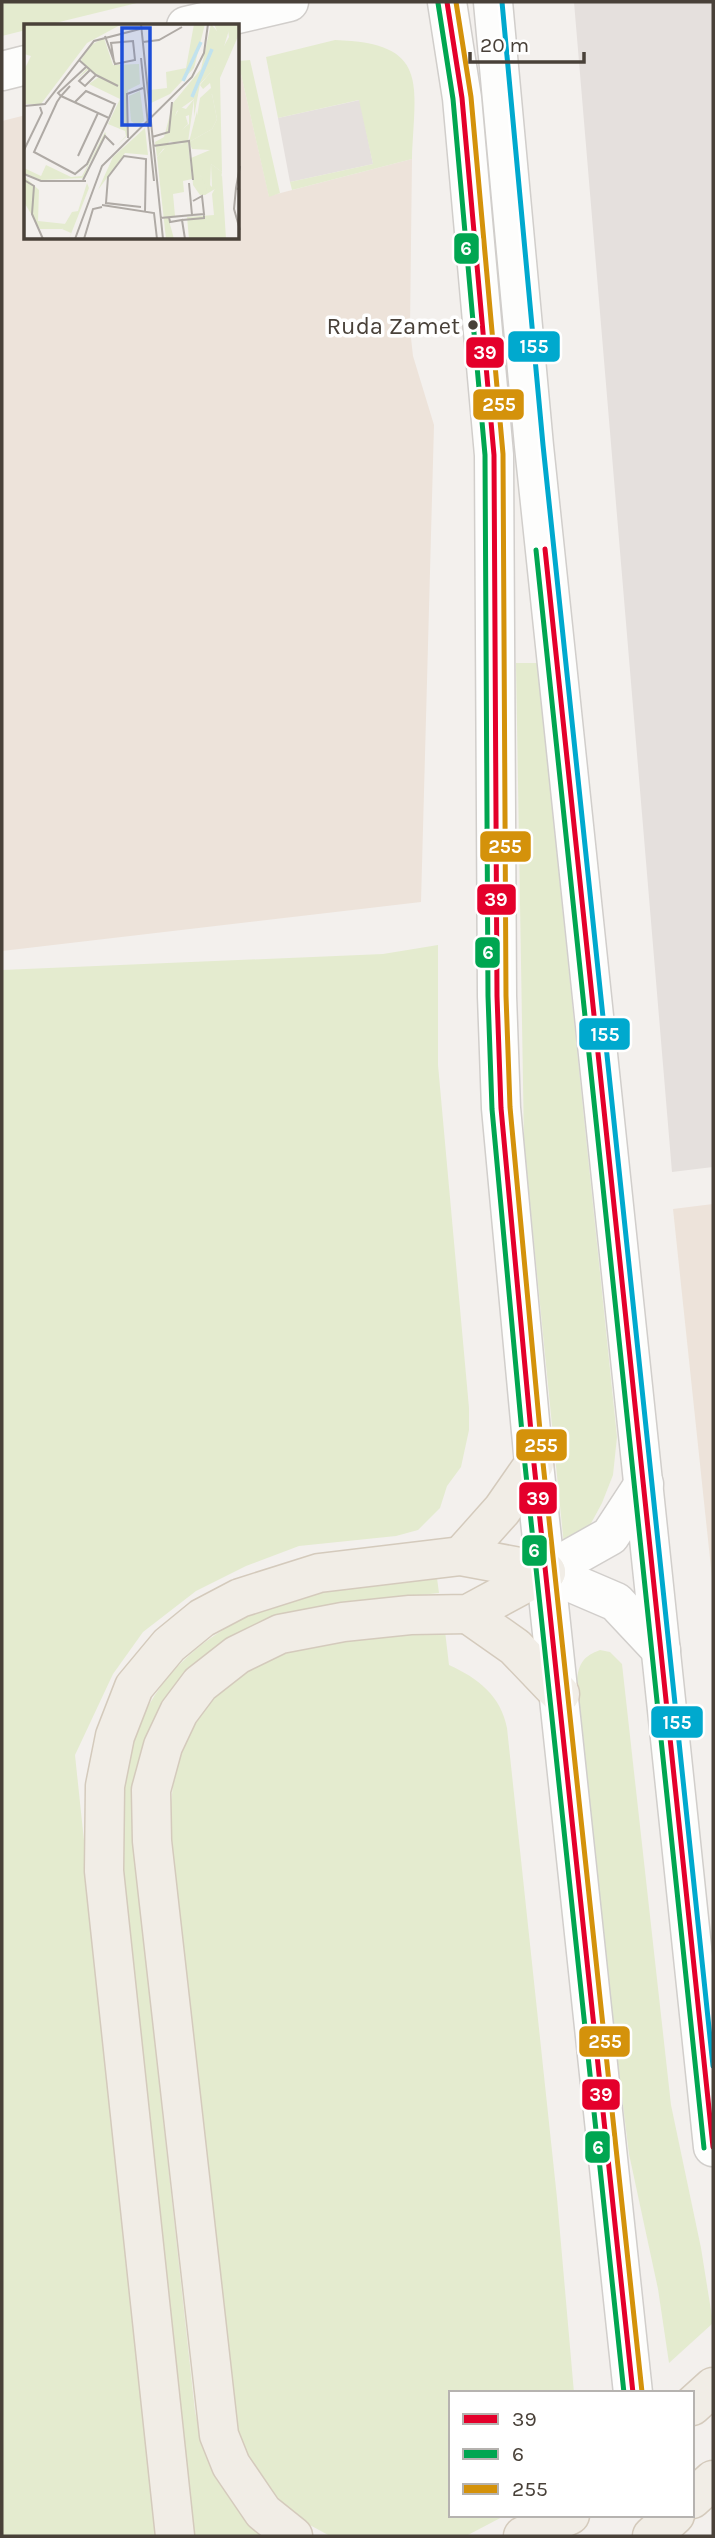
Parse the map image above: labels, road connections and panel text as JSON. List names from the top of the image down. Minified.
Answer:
{"places":["Ruda Zamet"],"lines":["transit line 39","transit line 255","transit line 155","transit line 6"],"legend":["39","6","255"],"scale_bar":"20 m"}
